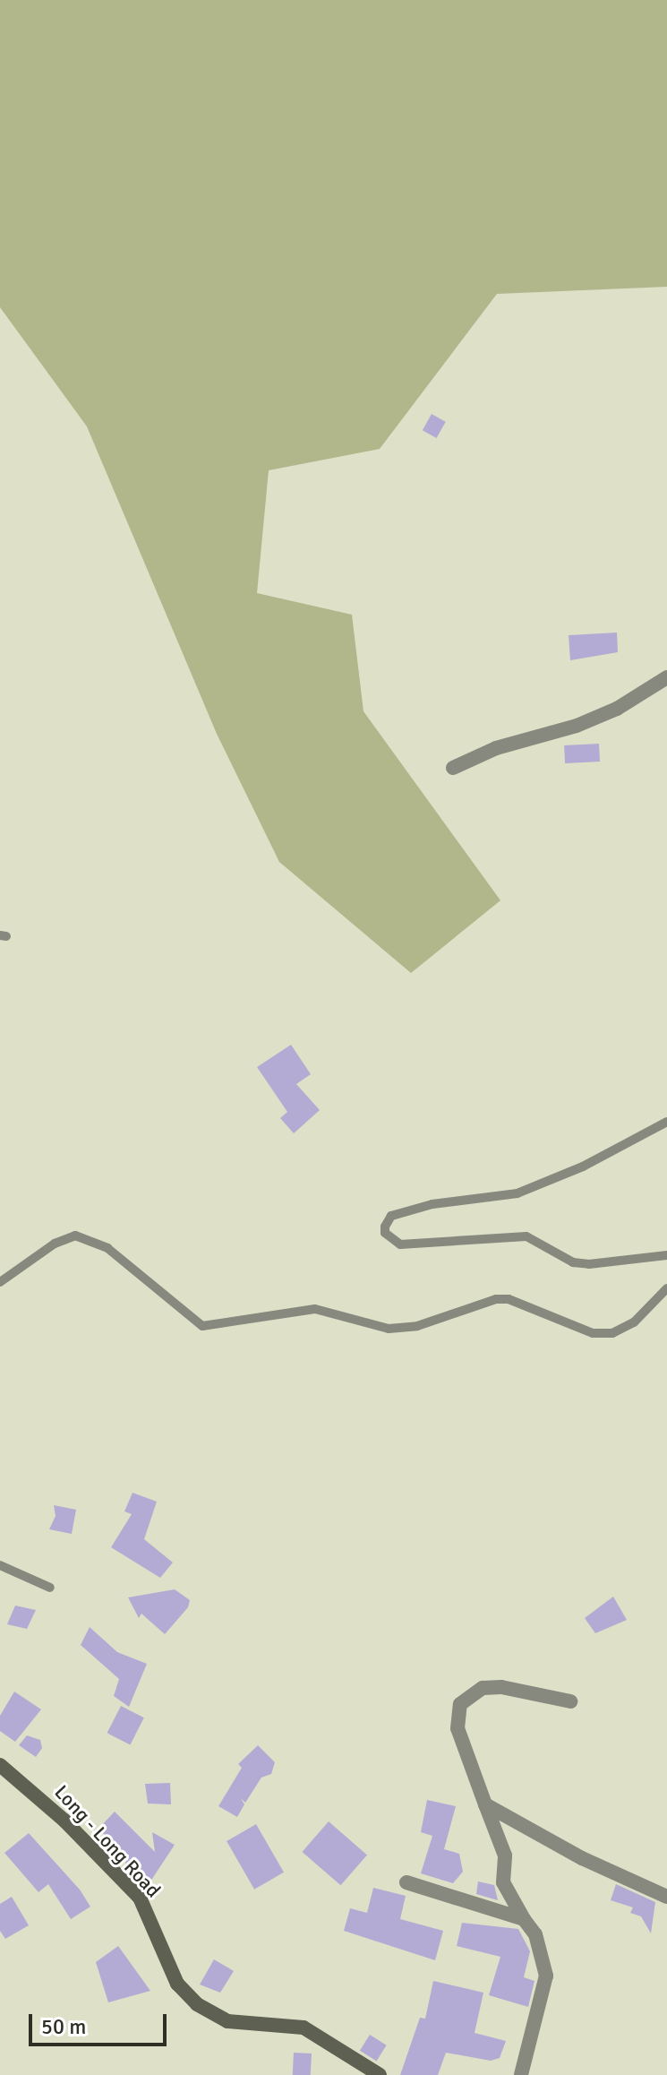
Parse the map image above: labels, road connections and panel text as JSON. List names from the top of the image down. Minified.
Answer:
{"streets":{"main road":["Long - Long Road"]},"scale_bar":"50 m"}
